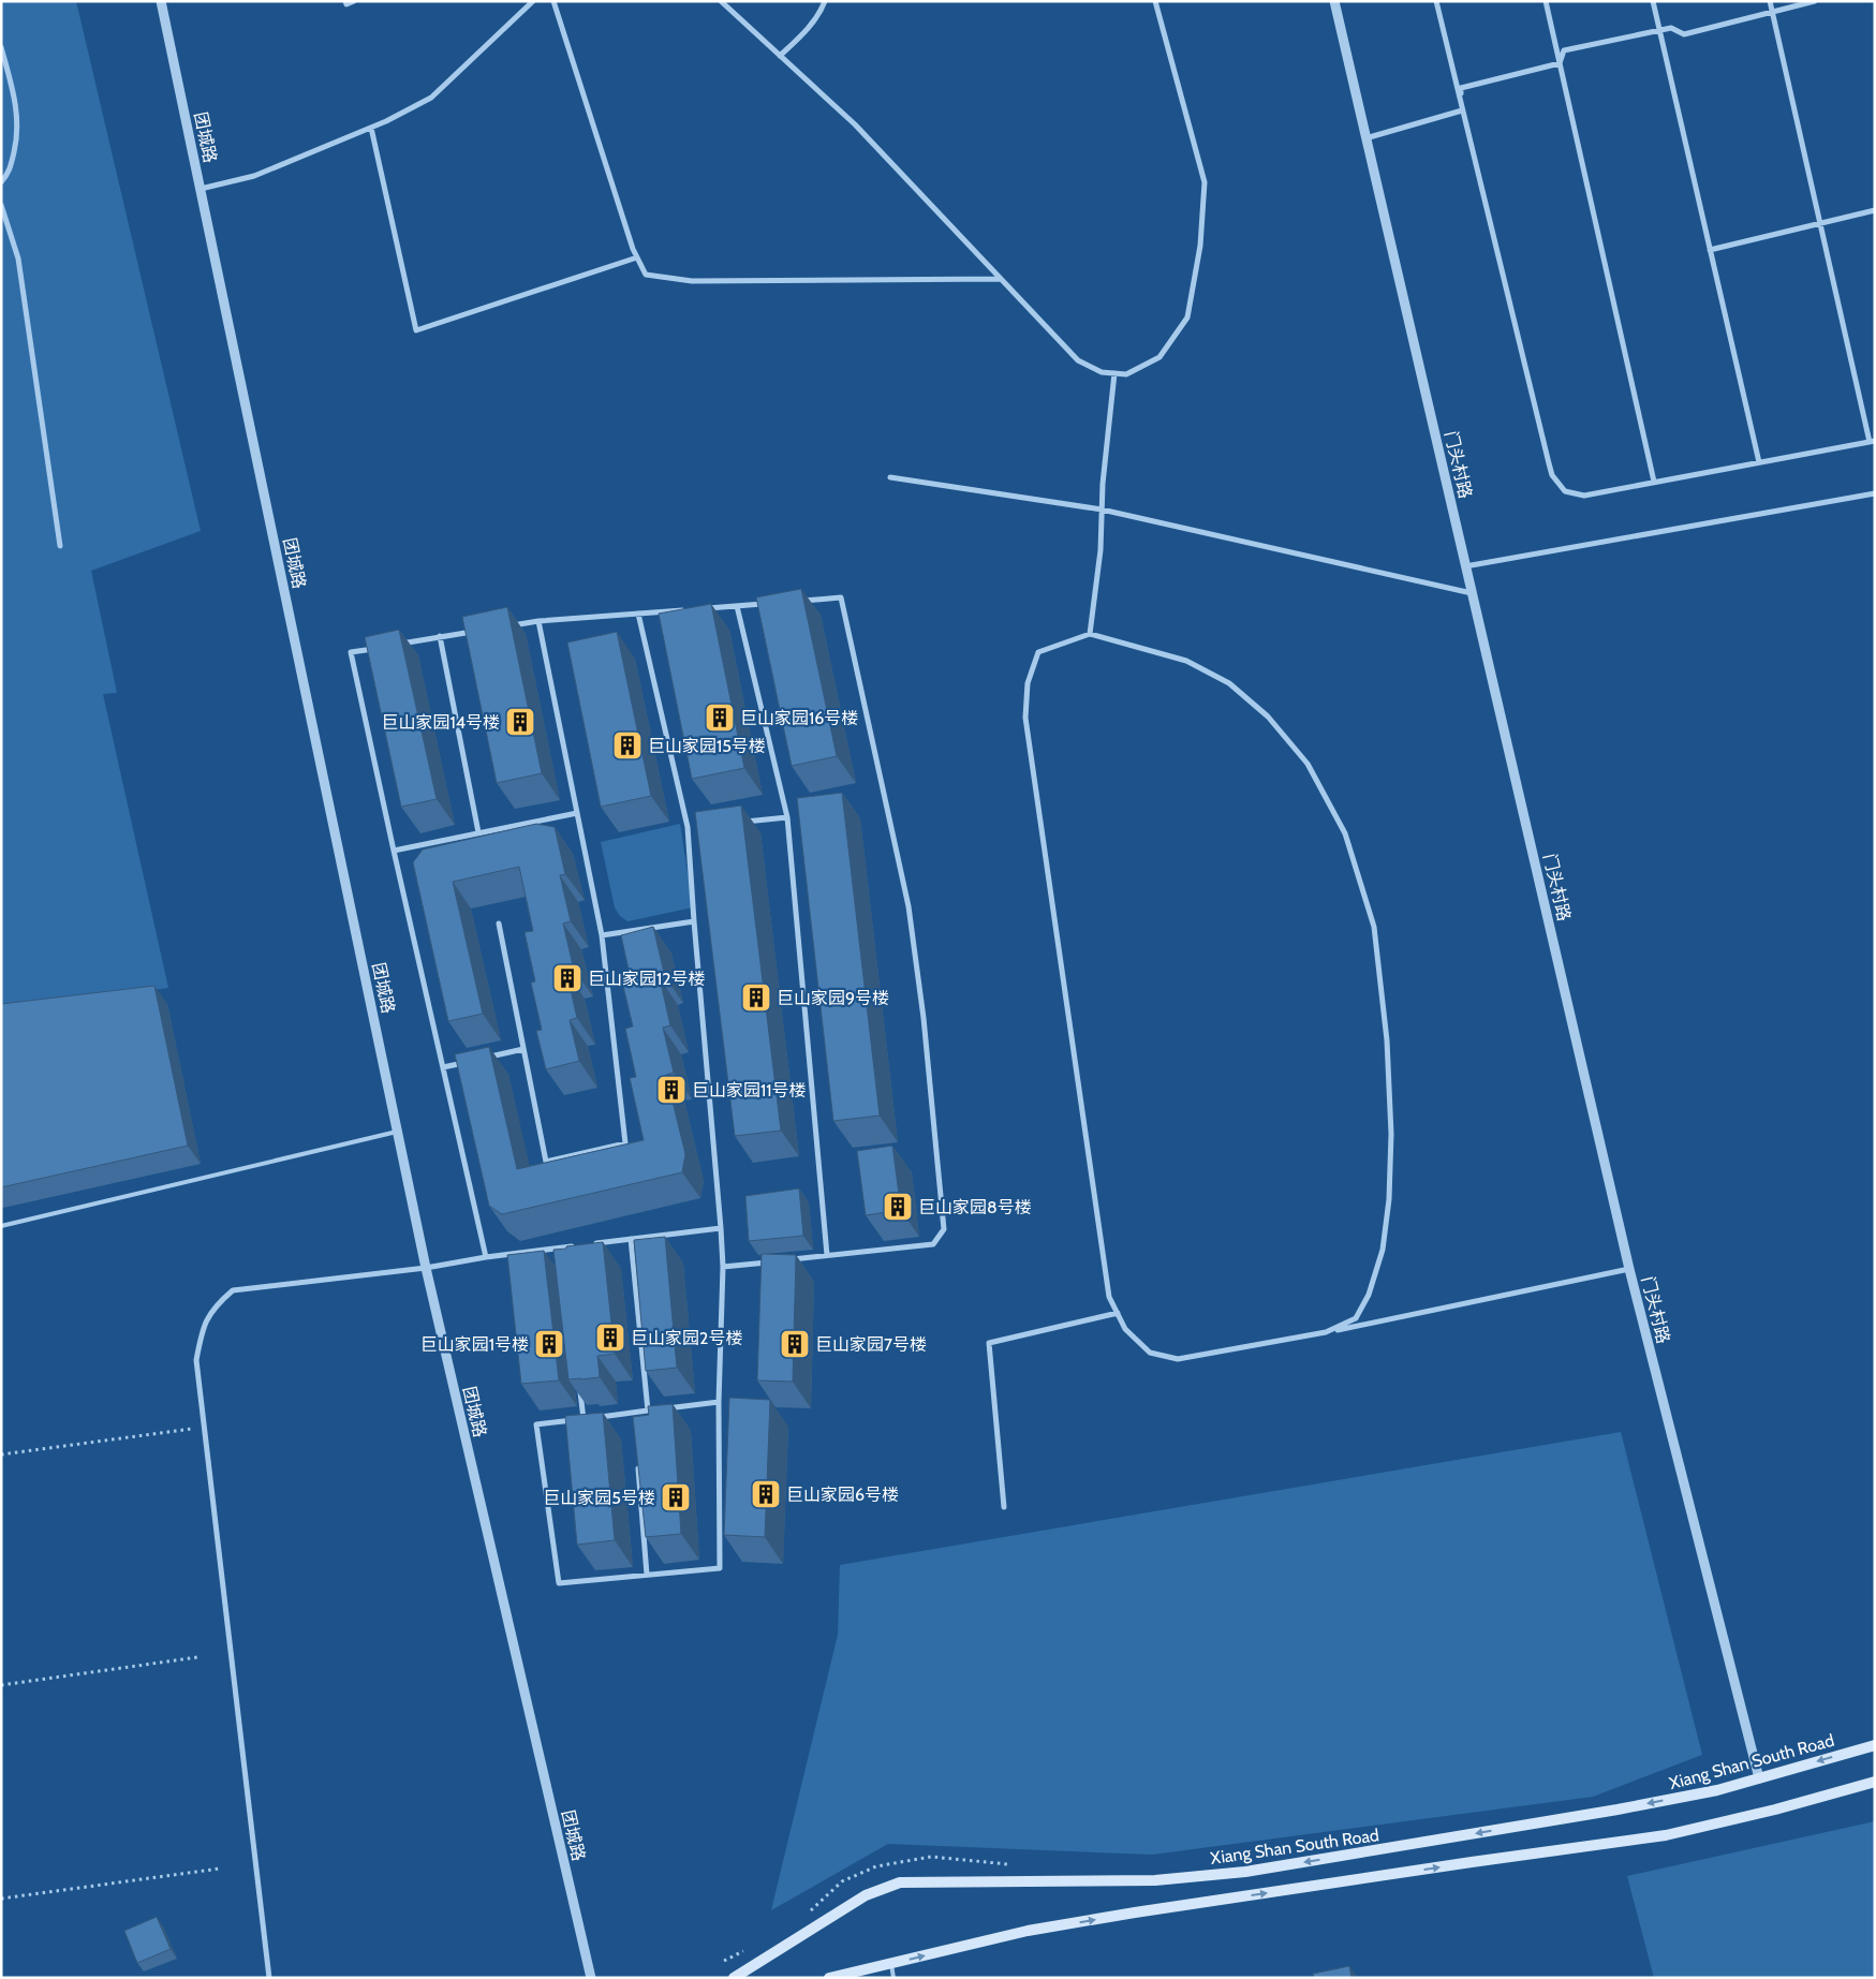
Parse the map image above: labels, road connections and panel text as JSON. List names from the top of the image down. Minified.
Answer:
{"streets":{"main road":["Xiang Shan South Road"],"street":["团城路","门头村路"]},"crossings":[["门头村路","Xiang Shan South Road"]],"places":{"building":["巨山家园16号楼","巨山家园14号楼","巨山家园15号楼","巨山家园12号楼","巨山家园9号楼","巨山家园11号楼","巨山家园8号楼","巨山家园2号楼","巨山家园1号楼","巨山家园7号楼","巨山家园6号楼","巨山家园5号楼"]}}
